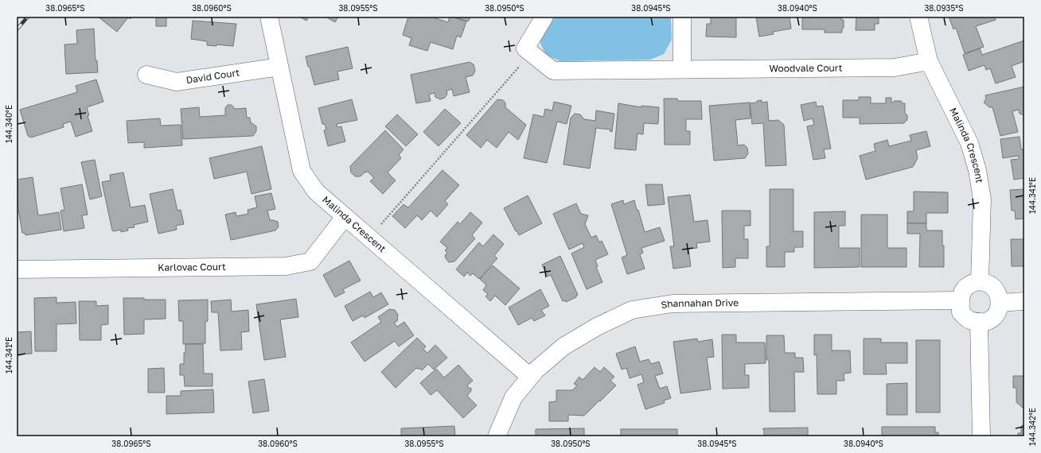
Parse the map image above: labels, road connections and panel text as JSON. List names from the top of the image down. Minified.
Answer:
{"streets":{"street":["Woodvale Court","David Court","Malinda Crescent","Karlovac Court","Shannahan Drive"]},"crossings":[["Woodvale Court","Malinda Crescent"],["David Court","Malinda Crescent"],["Malinda Crescent","Karlovac Court"],["Malinda Crescent","Shannahan Drive"]],"coordinates":["38.0965°S","38.0960°S","38.0955°S","38.0950°S","38.0945°S","38.0940°S","38.0935°S","144.340°E","144.341°E","144.342°E"]}
